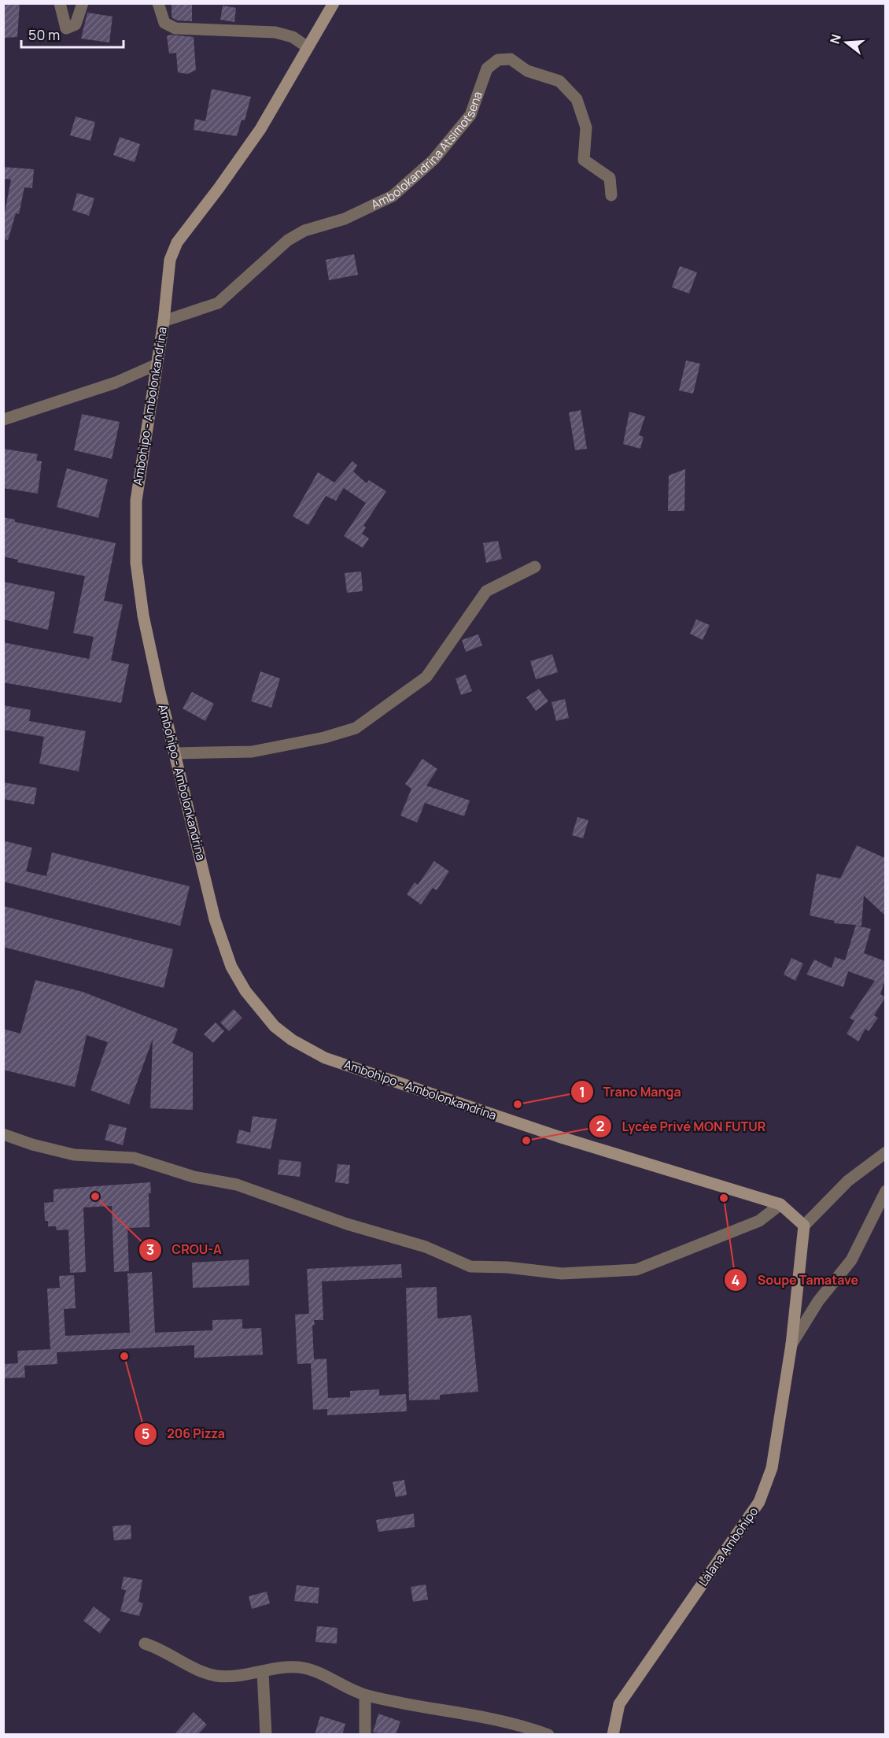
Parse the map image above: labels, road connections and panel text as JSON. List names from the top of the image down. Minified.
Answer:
{"streets":{"street":["Ambolokandrina Atsimotsena","Ambohipo - Ambolonkandrina","Làlana Ambohipo"]},"crossings":[["Ambolokandrina Atsimotsena","Ambohipo - Ambolonkandrina"],["Ambohipo - Ambolonkandrina","Làlana Ambohipo"]],"places":["Trano Manga","Lycée Privé MON FUTUR","CROU-A","Soupe Tamatave","206 Pizza"],"scale_bar":"50 m","north":"left"}
